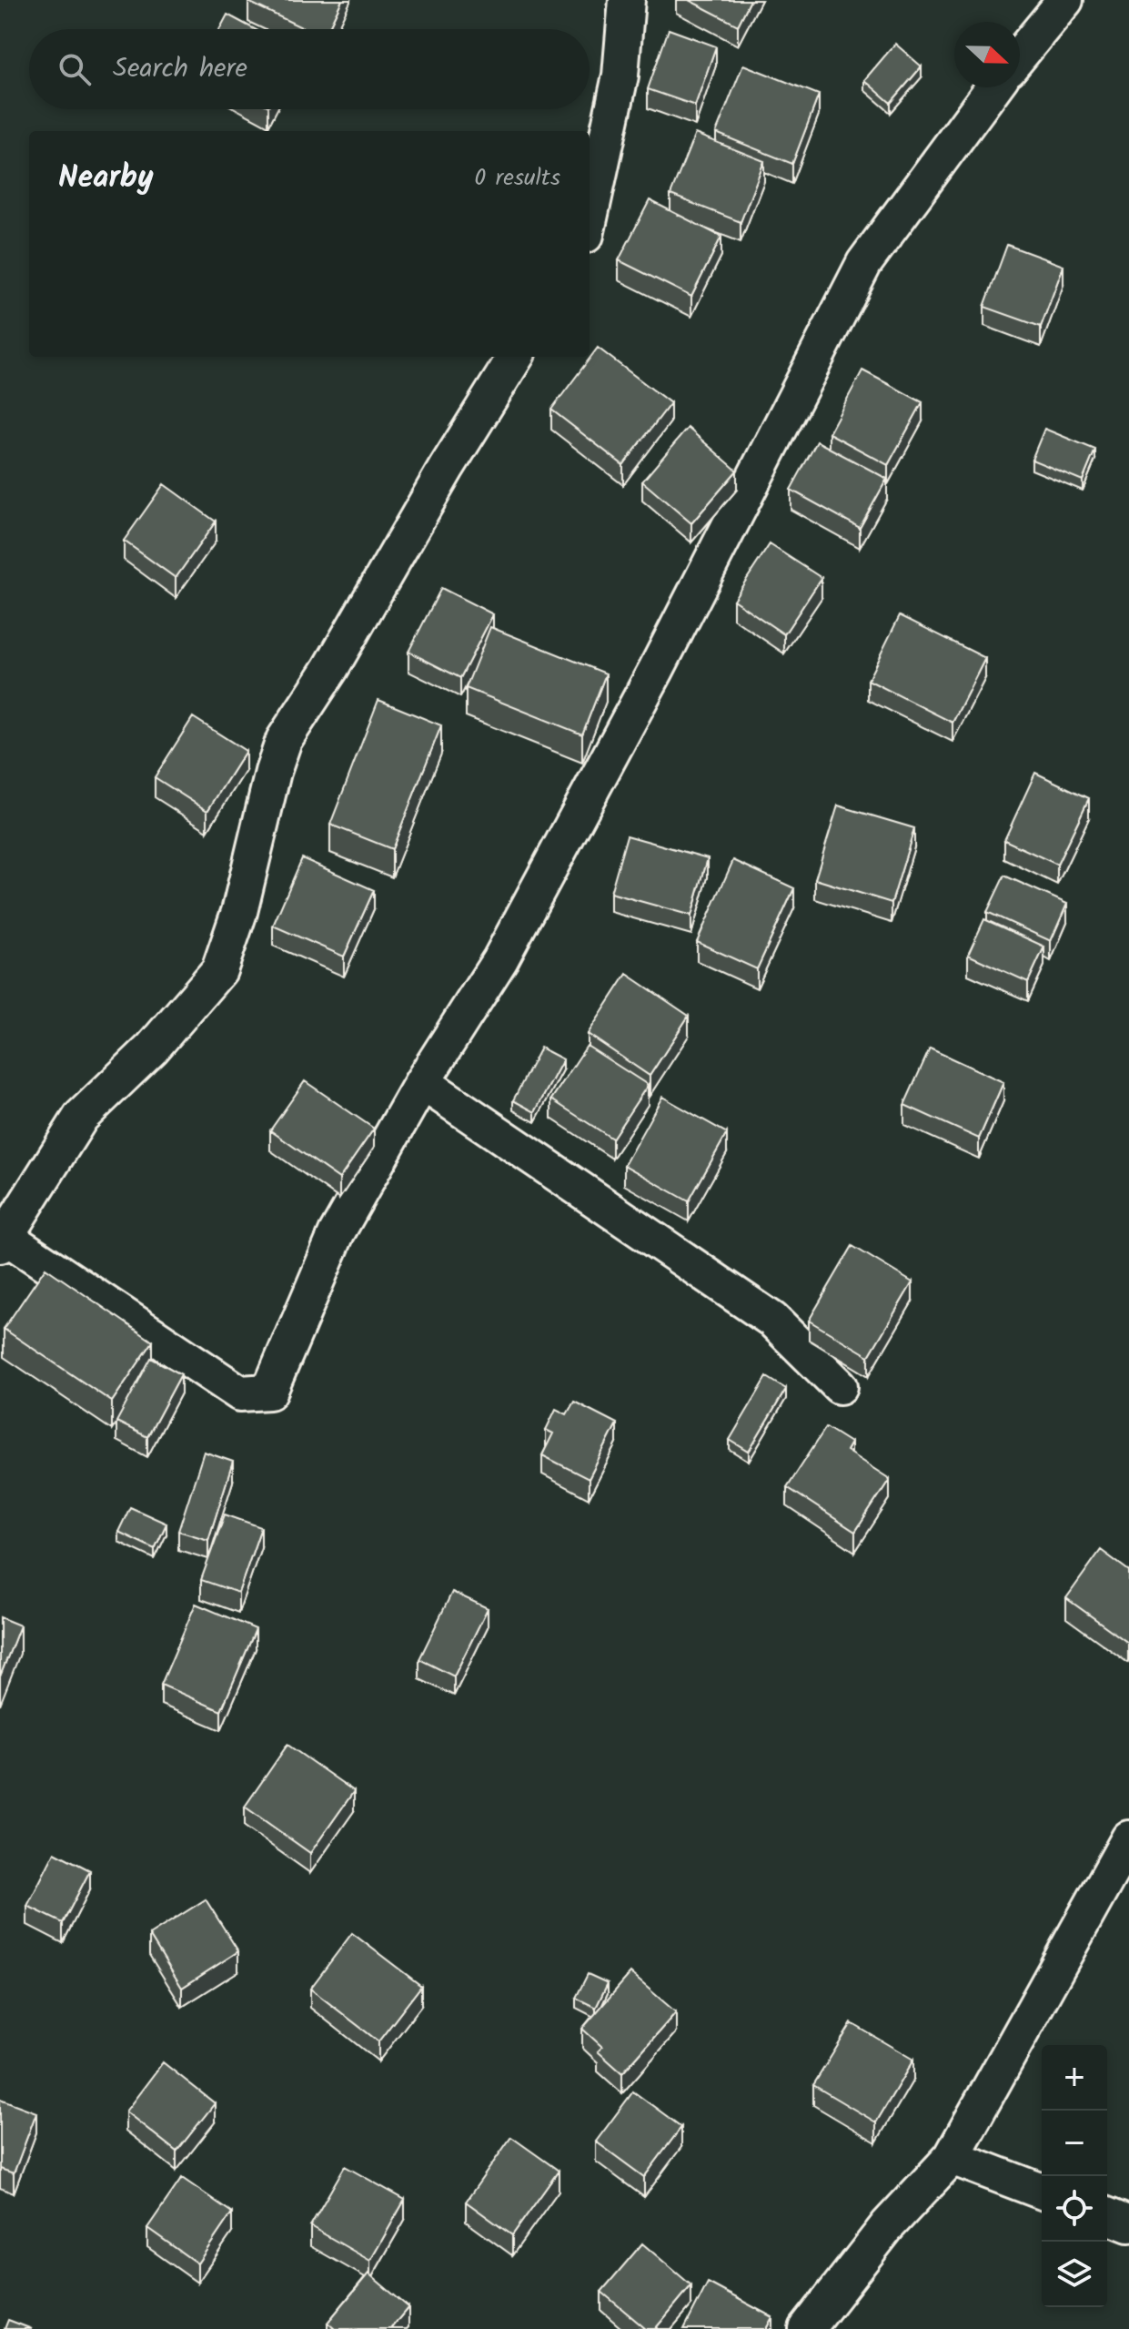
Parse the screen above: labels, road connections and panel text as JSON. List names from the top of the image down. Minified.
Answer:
{"north":"right","page":{"search":"Search here","heading":["Nearby","0 results"],"map_buttons":["+","−"]}}
